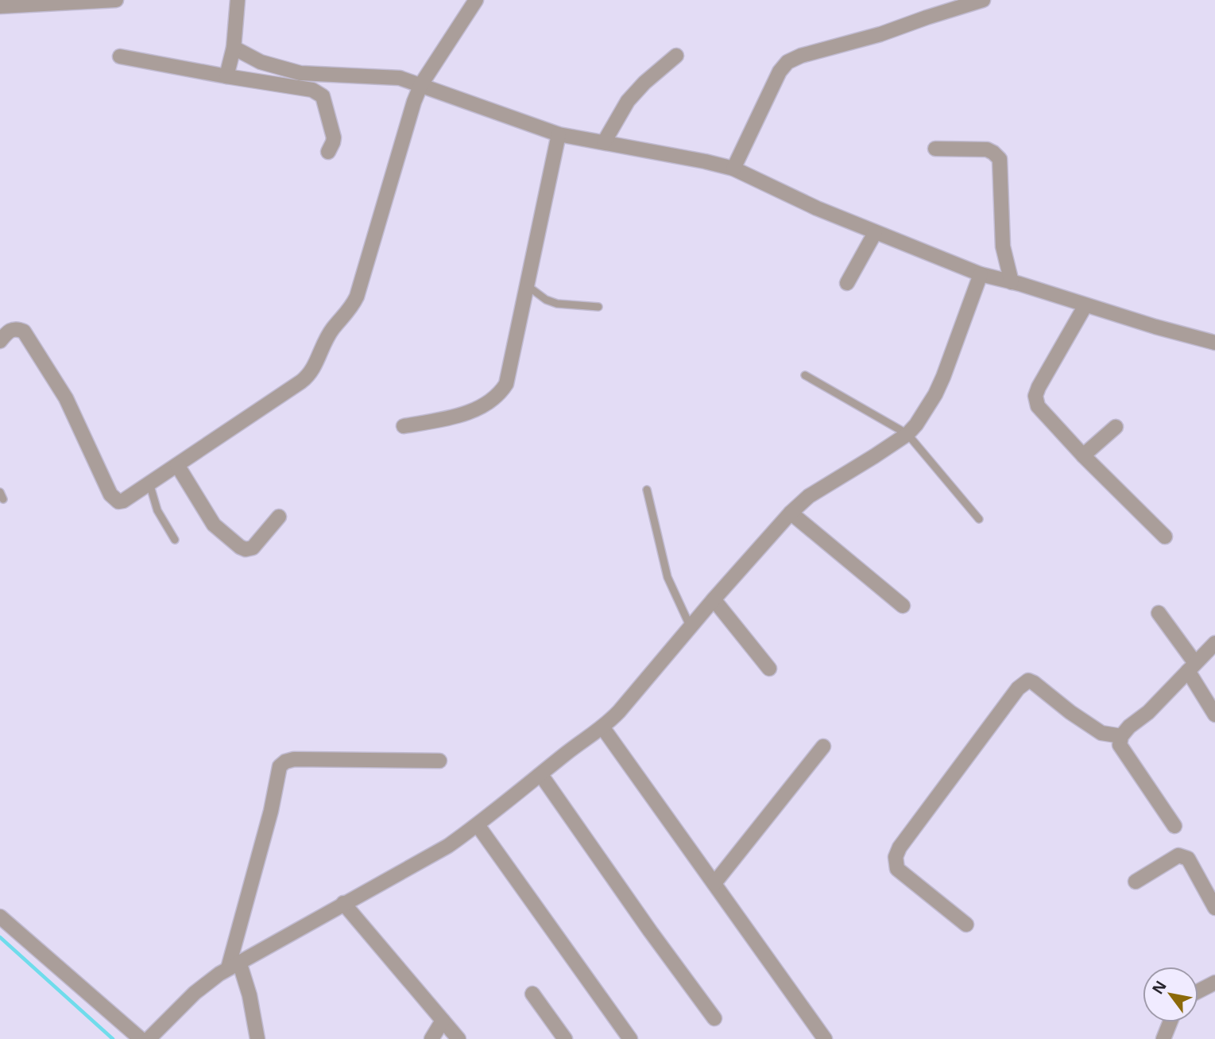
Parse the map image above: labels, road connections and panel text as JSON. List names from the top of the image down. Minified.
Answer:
{"north":"top left"}
